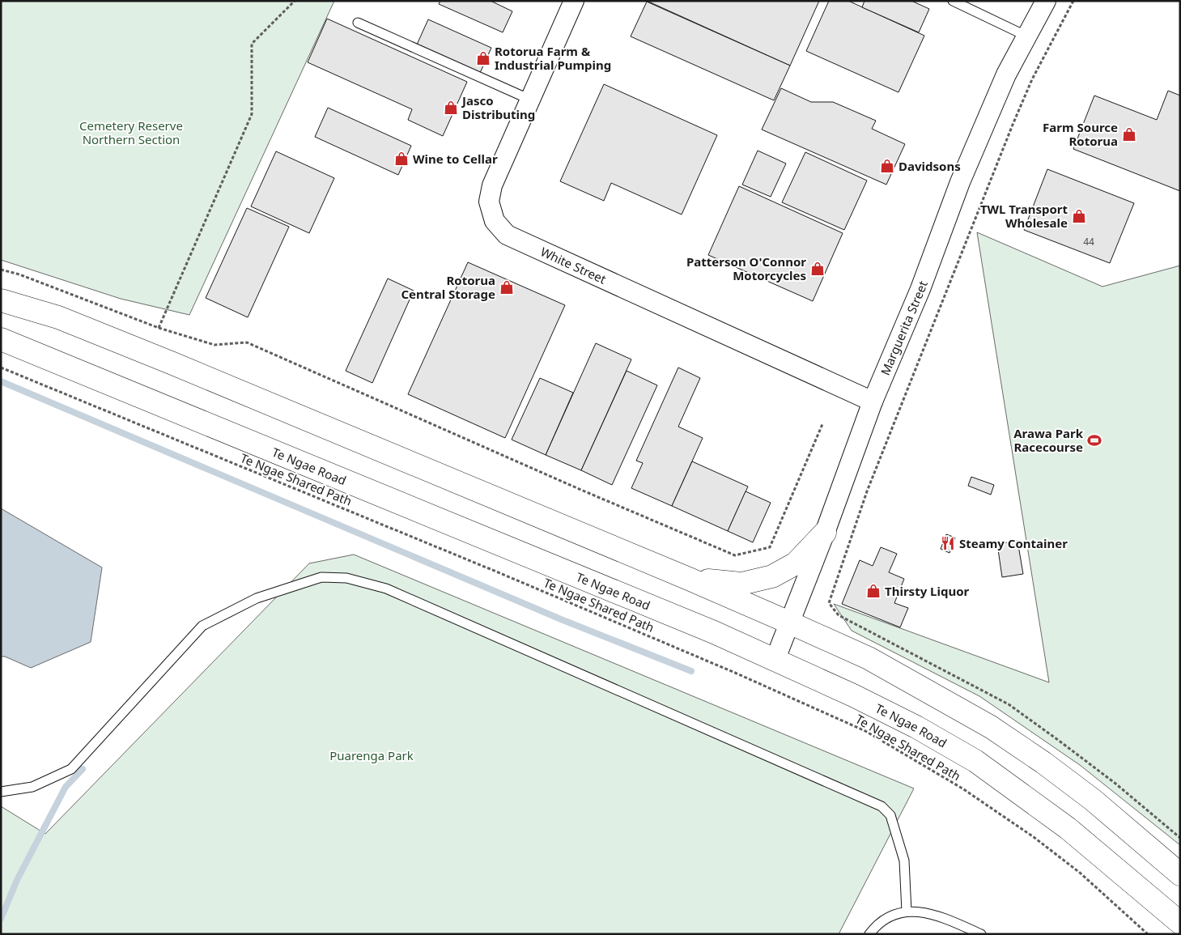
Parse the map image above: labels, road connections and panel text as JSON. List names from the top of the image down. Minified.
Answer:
{"streets":{"main road":["Te Ngae Road"],"street":["White Street","Marguerita Street"],"path":["Te Ngae Shared Path"]},"crossings":[["White Street","Marguerita Street"],["Marguerita Street","Te Ngae Road"]],"parks":["Cemetery Reserve Northern Section","Puarenga Park"],"places":{"shop":["Rotorua Farm & Industrial Pumping","Jasco Distributing","Farm Source Rotorua","Wine to Cellar","Davidsons","TWL Transport Wholesale","Patterson O'Connor Motorcycles","Rotorua Central Storage","Thirsty Liquor"],"sports":["Arawa Park Racecourse"],"restaurant":["Steamy Container"]},"house_numbers":["44"]}
